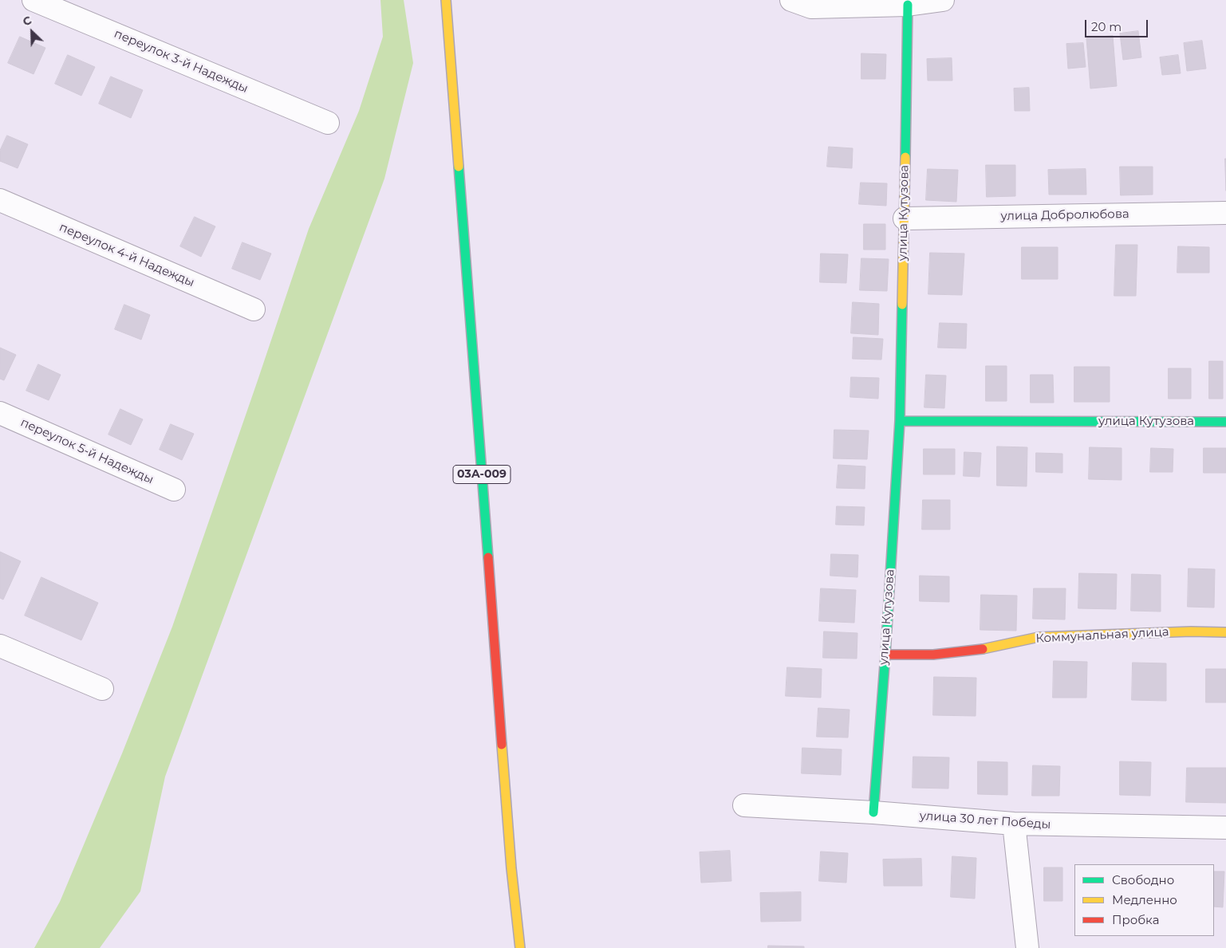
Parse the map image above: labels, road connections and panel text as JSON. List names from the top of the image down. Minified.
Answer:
{"streets":{"street":["переулок 3-й Надежды","улица Кутузова","улица Добролюбова","переулок 4-й Надежды","переулок 5-й Надежды","03А-009","Коммунальная улица","улица 30 лет Победы"]},"crossings":[["улица Кутузова","улица Добролюбова"],["улица Кутузова","Коммунальная улица"],["улица Кутузова","улица 30 лет Победы"]],"legend":["Свободно","Медленно","Пробка"],"scale_bar":"20 m","north":"top left"}
